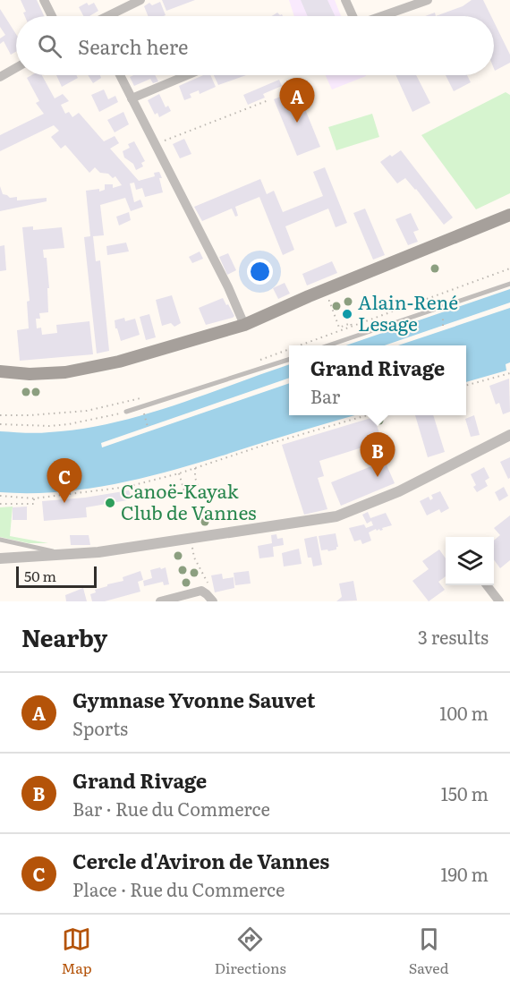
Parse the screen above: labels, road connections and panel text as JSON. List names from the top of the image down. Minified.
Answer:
{"places":["Alain-René Lesage","Canoë-Kayak Club de Vannes"],"scale_bar":"50 m","page":{"search":"Search here","pins":["A","B","C"],"popup":["Grand Rivage","Bar"],"scale":"50 m","heading":["Nearby","3 results"],"list":[{"mark":"A","name":"Gymnase Yvonne Sauvet","note":"Sports","value":"100 m"},{"mark":"B","name":"Grand Rivage","note":"Bar · Rue du Commerce","value":"150 m"},{"mark":"C","name":"Cercle d'Aviron de Vannes","note":"Place · Rue du Commerce","value":"190 m"}],"nav":["Map","Directions","Saved"]}}
